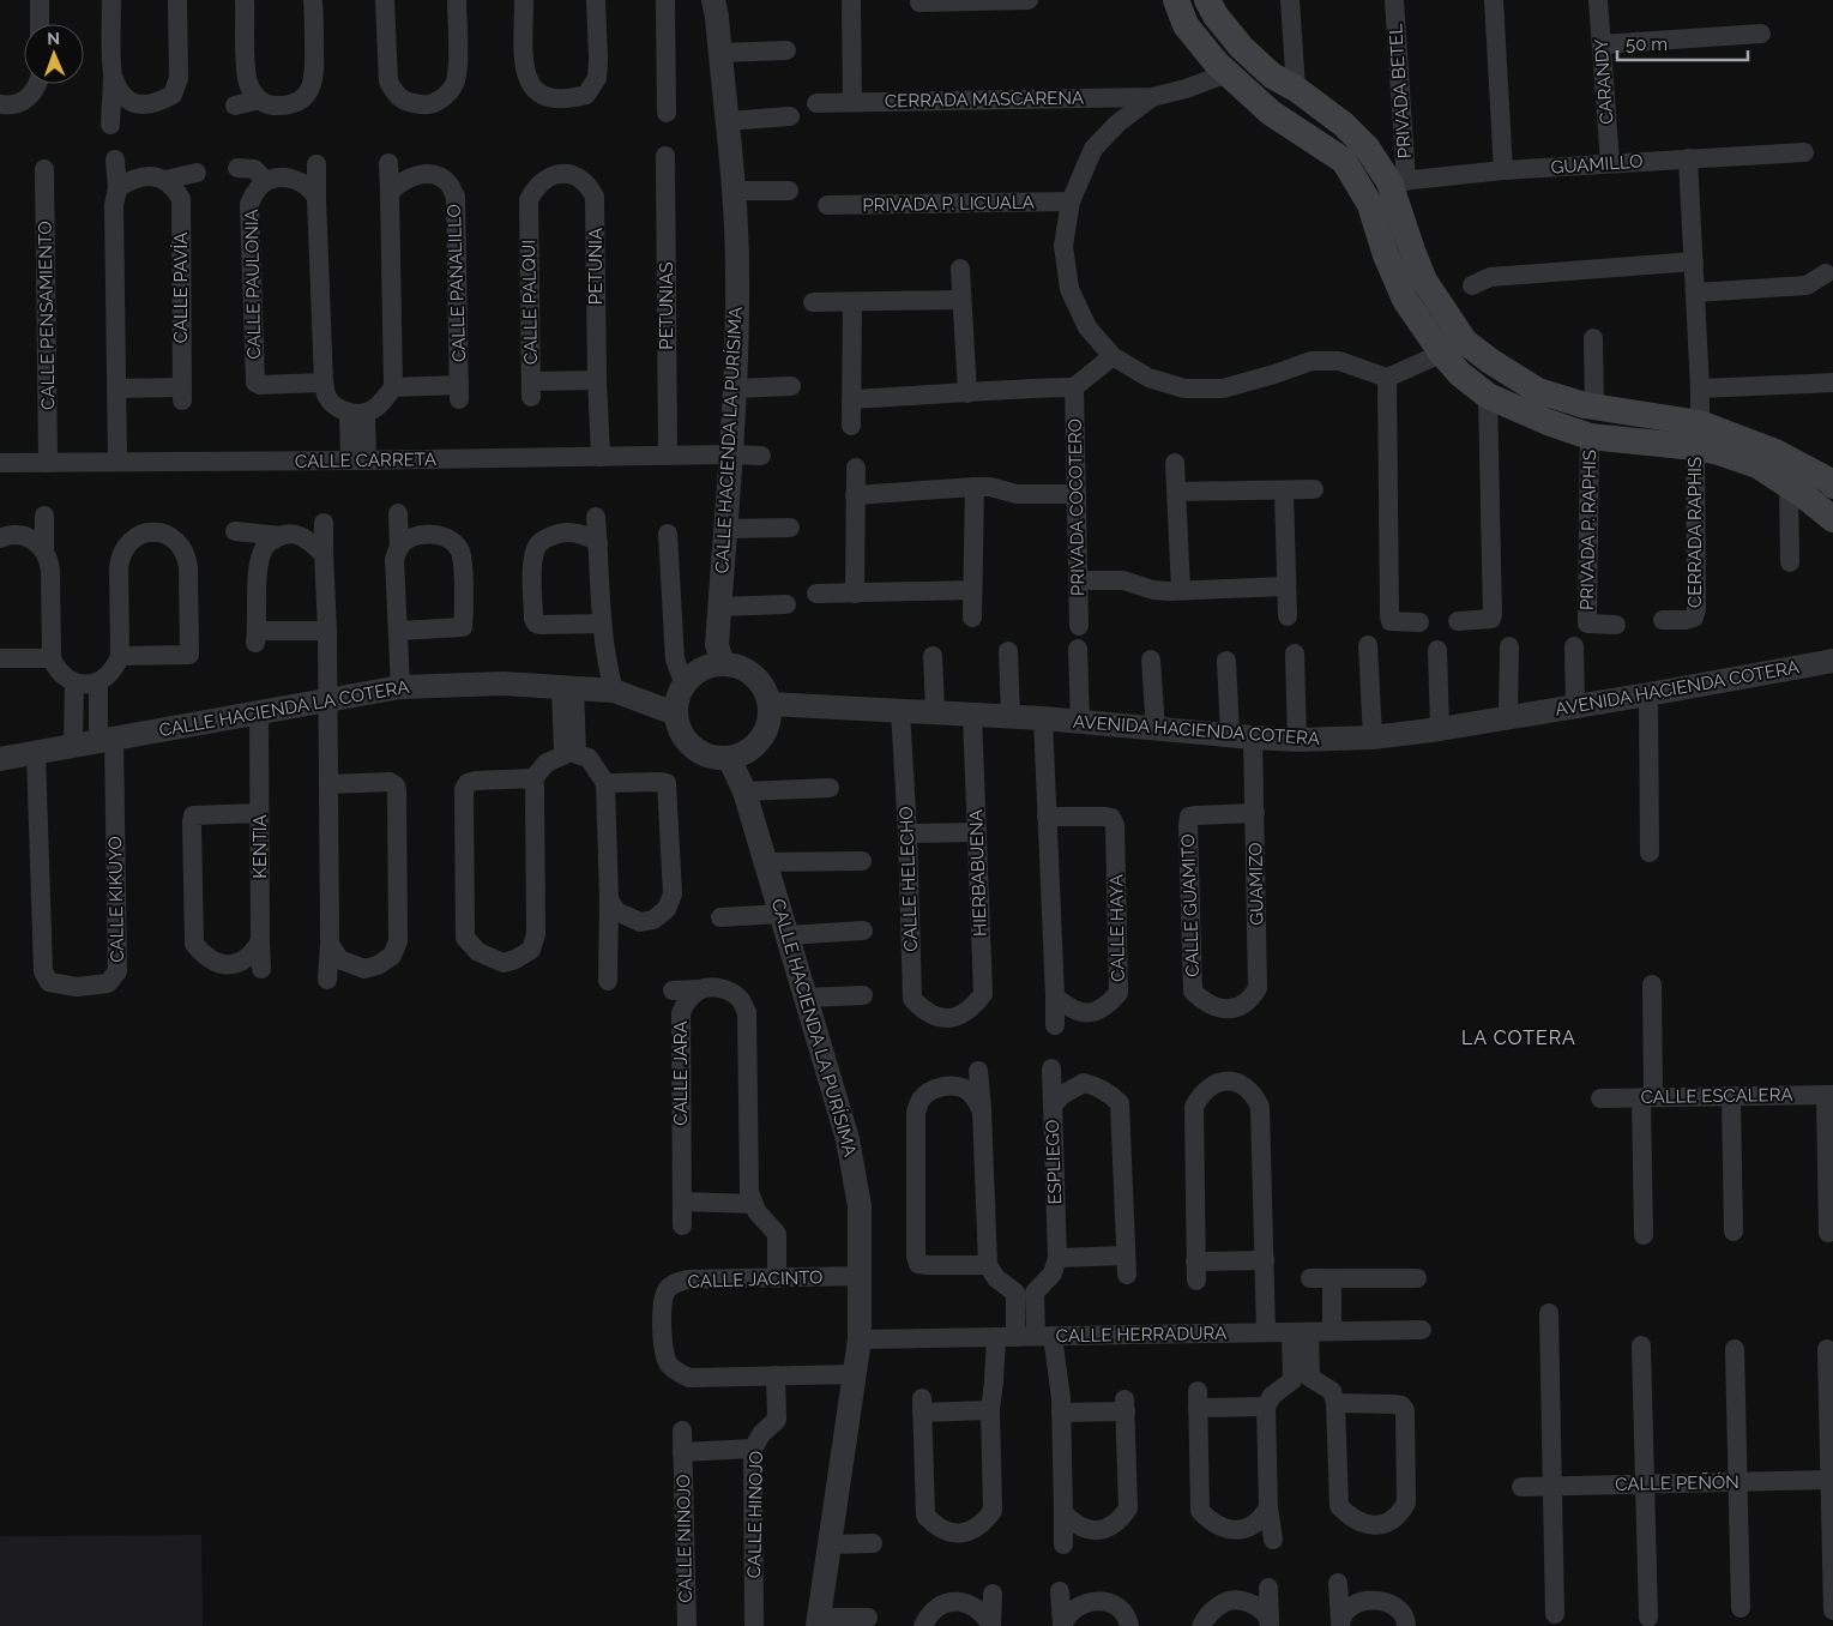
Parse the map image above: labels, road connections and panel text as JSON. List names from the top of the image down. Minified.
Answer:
{"streets":{"street":["CARANDY","PRIVADA BETEL","CERRADA MASCARENA","GUAMILLO","PRIVADA P. LICUALA","PETUNIA","CALLE PANALILLO","CALLE PAULONIA","CALLE PAVÍA","CALLE PALQUI","PETUNIAS","CALLE PENSAMIENTO","CALLE HACIENDA LA PURÍSIMA","CALLE CARRETA","PRIVADA COCOTERO","PRIVADA P. RAPHIS","CERRADA RAPHIS","AVENIDA HACIENDA COTERA","CALLE HACIENDA LA COTERA","KENTIA","HIERBABUENA","CALLE HELECHO","GUAMIZO","CALLE KIKUYO","CALLE GUAMITO","CALLE HAYA","CALLE JARA","CALLE ESCALERA","ESPLIEGO","CALLE JACINTO","CALLE HERRADURA","CALLE PEÑÓN","CALLE HINOJO","CALLE NINOJO"]},"crossings":[["CARANDY","GUAMILLO"],["PRIVADA BETEL","GUAMILLO"],["GUAMILLO","CERRADA RAPHIS"],["PETUNIA","CALLE PALQUI"],["PETUNIAS","CALLE CARRETA"],["CALLE PENSAMIENTO","CALLE CARRETA"],["CALLE HACIENDA LA PURÍSIMA","CALLE CARRETA"],["CALLE HACIENDA LA PURÍSIMA","AVENIDA HACIENDA COTERA"],["CALLE HACIENDA LA PURÍSIMA","CALLE HACIENDA LA COTERA"],["CALLE HACIENDA LA PURÍSIMA","CALLE JACINTO"],["CALLE HACIENDA LA PURÍSIMA","CALLE HERRADURA"],["AVENIDA HACIENDA COTERA","CALLE HACIENDA LA COTERA"],["AVENIDA HACIENDA COTERA","HIERBABUENA"],["AVENIDA HACIENDA COTERA","CALLE HELECHO"],["AVENIDA HACIENDA COTERA","GUAMIZO"],["CALLE HACIENDA LA COTERA","KENTIA"],["CALLE HACIENDA LA COTERA","CALLE KIKUYO"],["HIERBABUENA","CALLE HELECHO"],["GUAMIZO","CALLE GUAMITO"],["CALLE JACINTO","CALLE HINOJO"]],"districts":["LA COTERA"],"scale_bar":"50 m","north":"top"}
